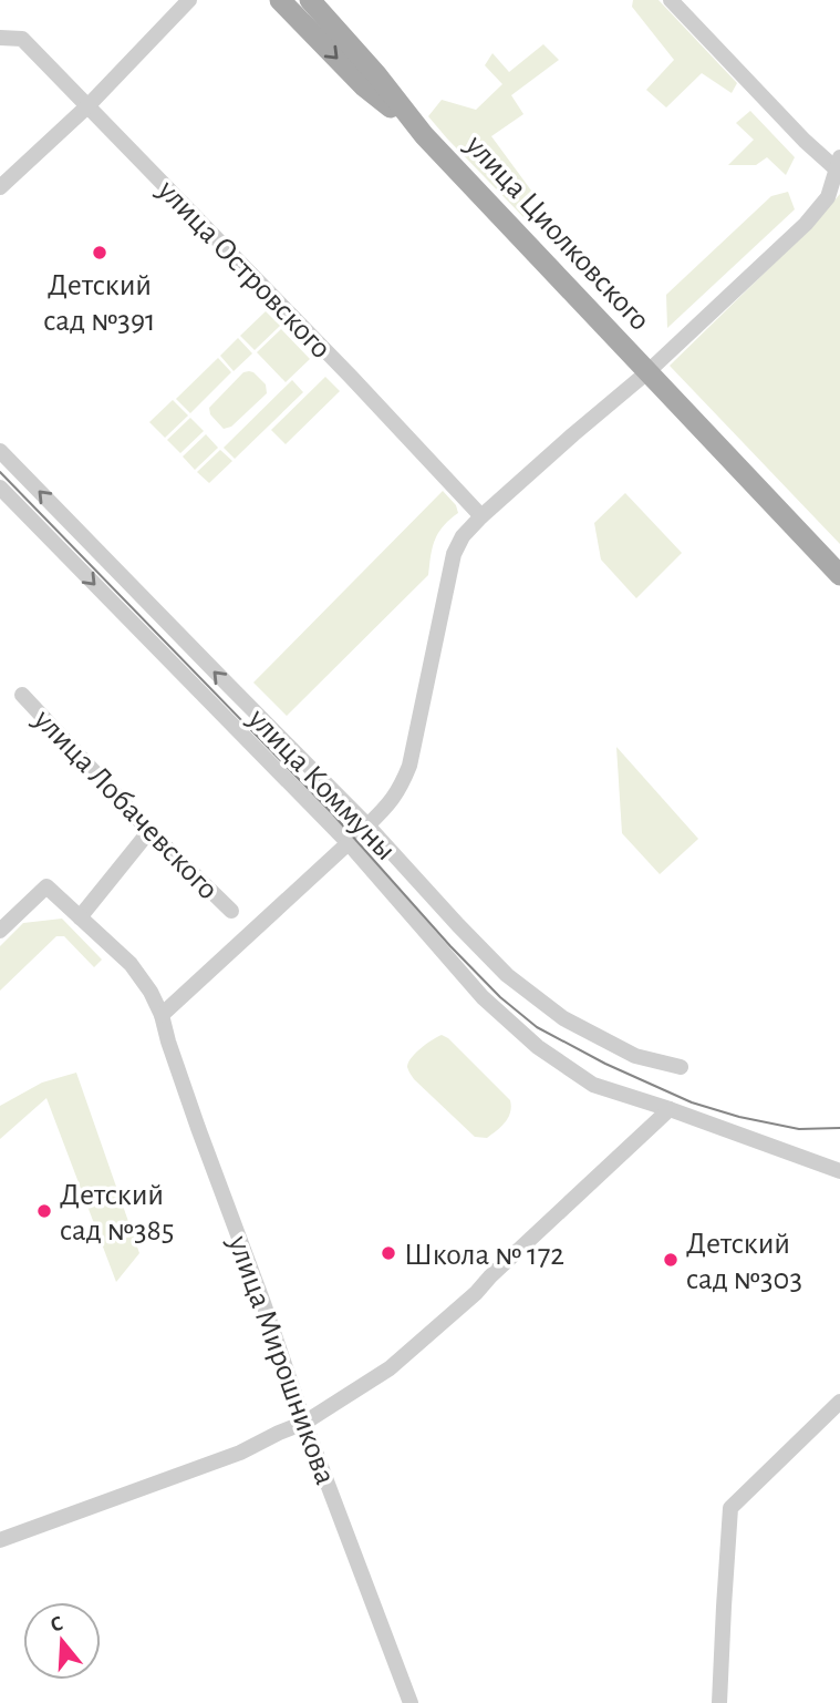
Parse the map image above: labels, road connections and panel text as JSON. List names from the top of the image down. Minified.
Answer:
{"streets":{"main road":["улица Циолковского"],"street":["улица Островского","улица Коммуны","улица Лобачевского","улица Мирошникова"]},"places":["Детский сад №391","Детский сад №385","Школа № 172","Детский сад №303"],"north":"top"}
